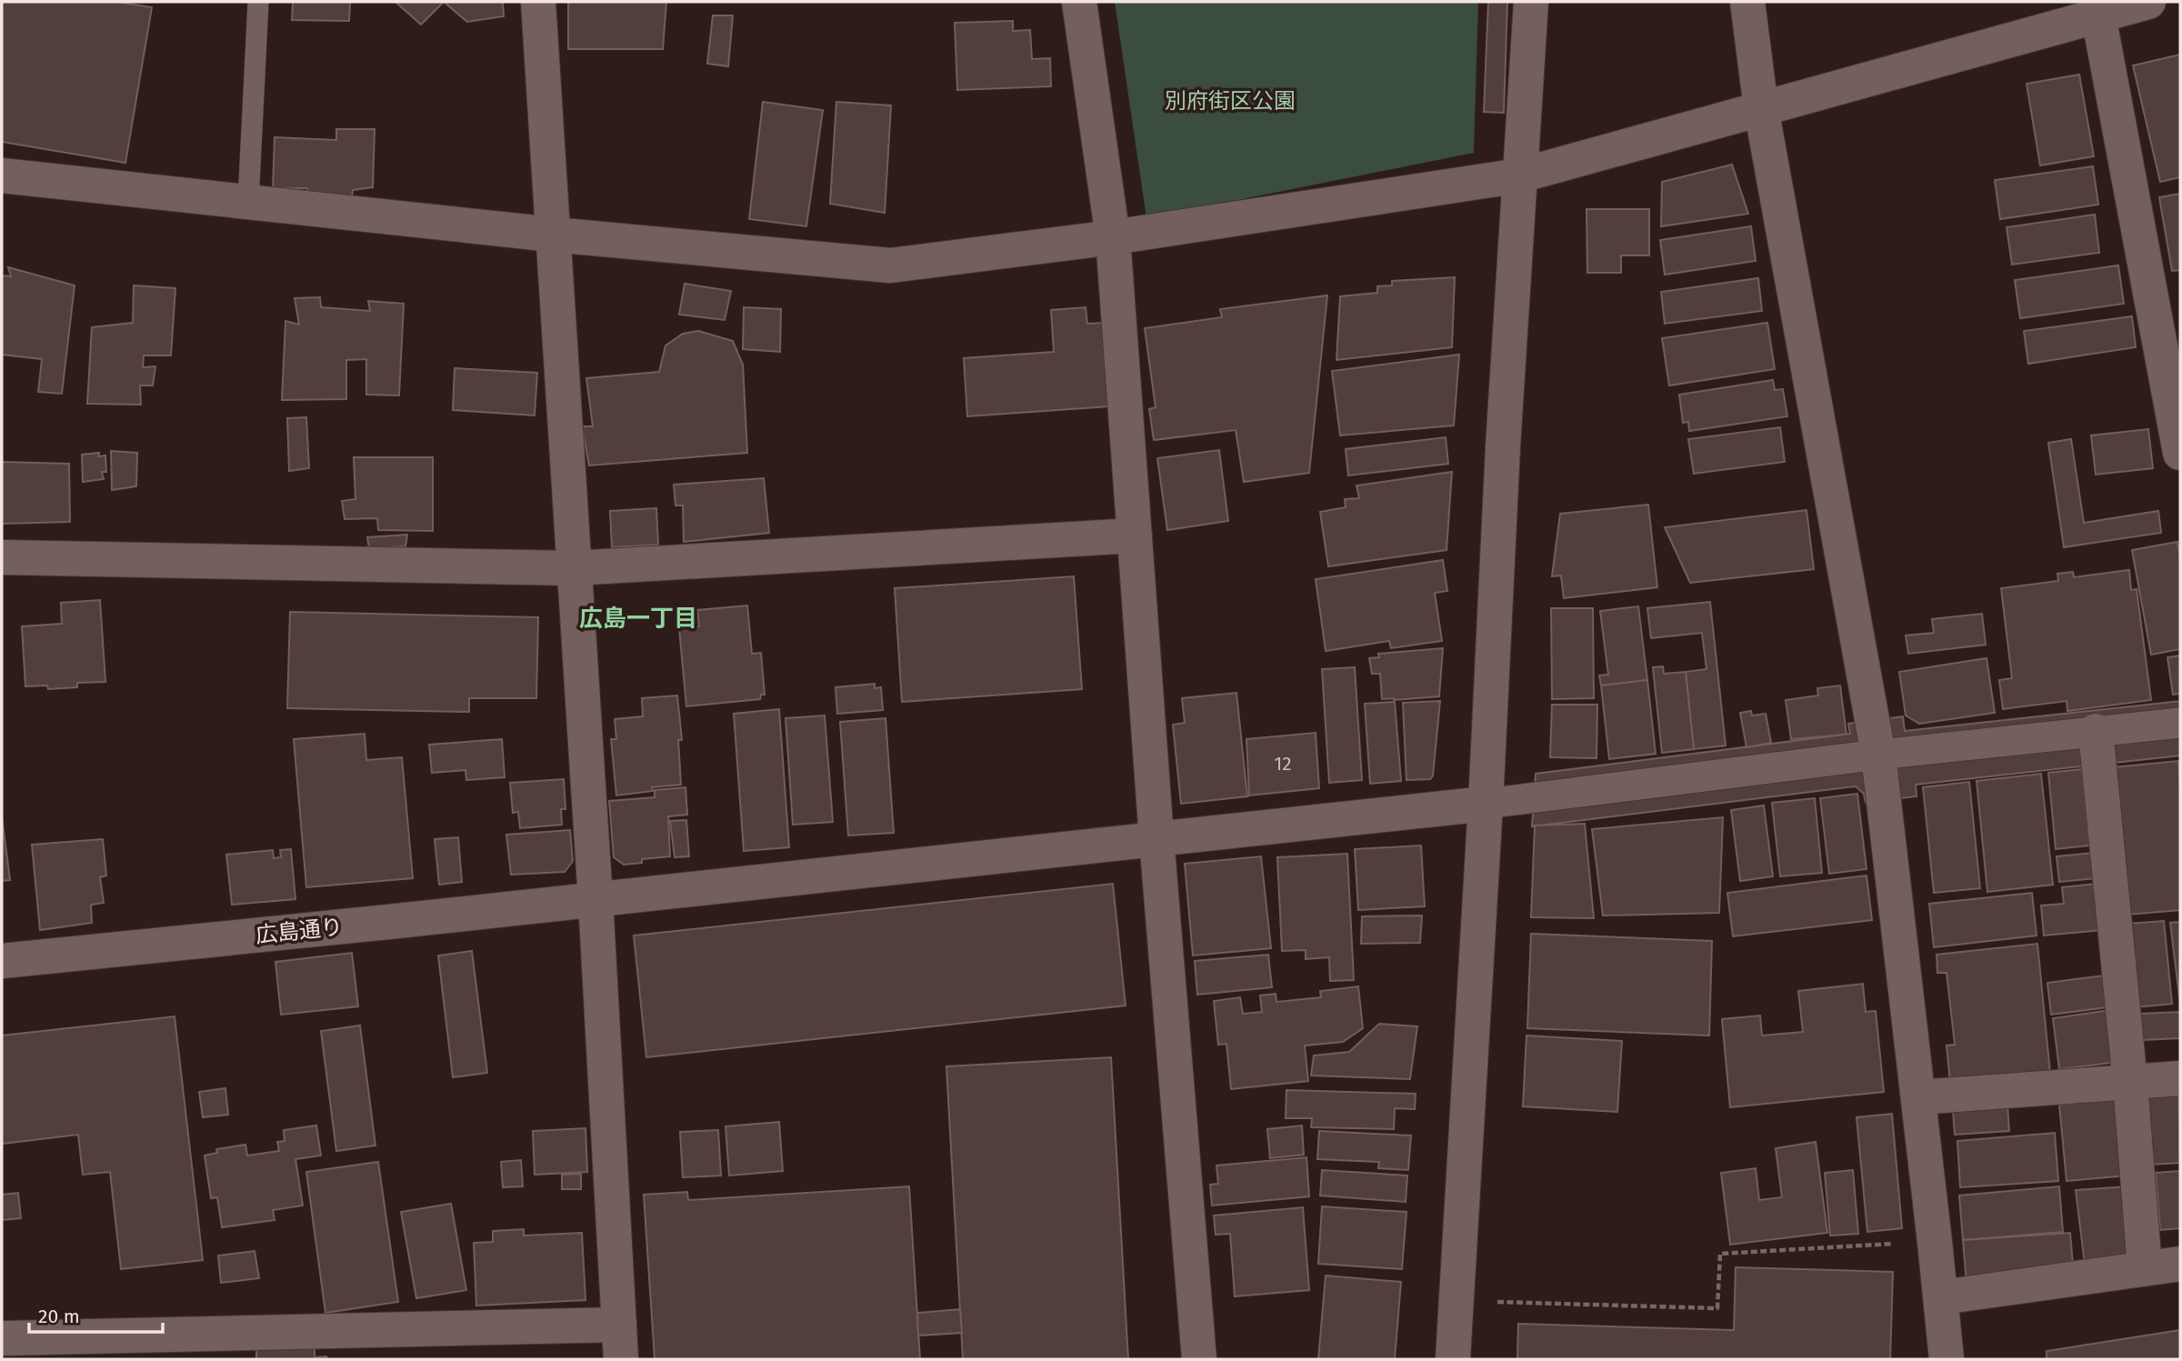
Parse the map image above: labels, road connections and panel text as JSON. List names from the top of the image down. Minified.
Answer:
{"streets":{"street":["広島通り"]},"districts":["広島一丁目"],"parks":["別府街区公園"],"house_numbers":["12"],"scale_bar":"20 m"}
